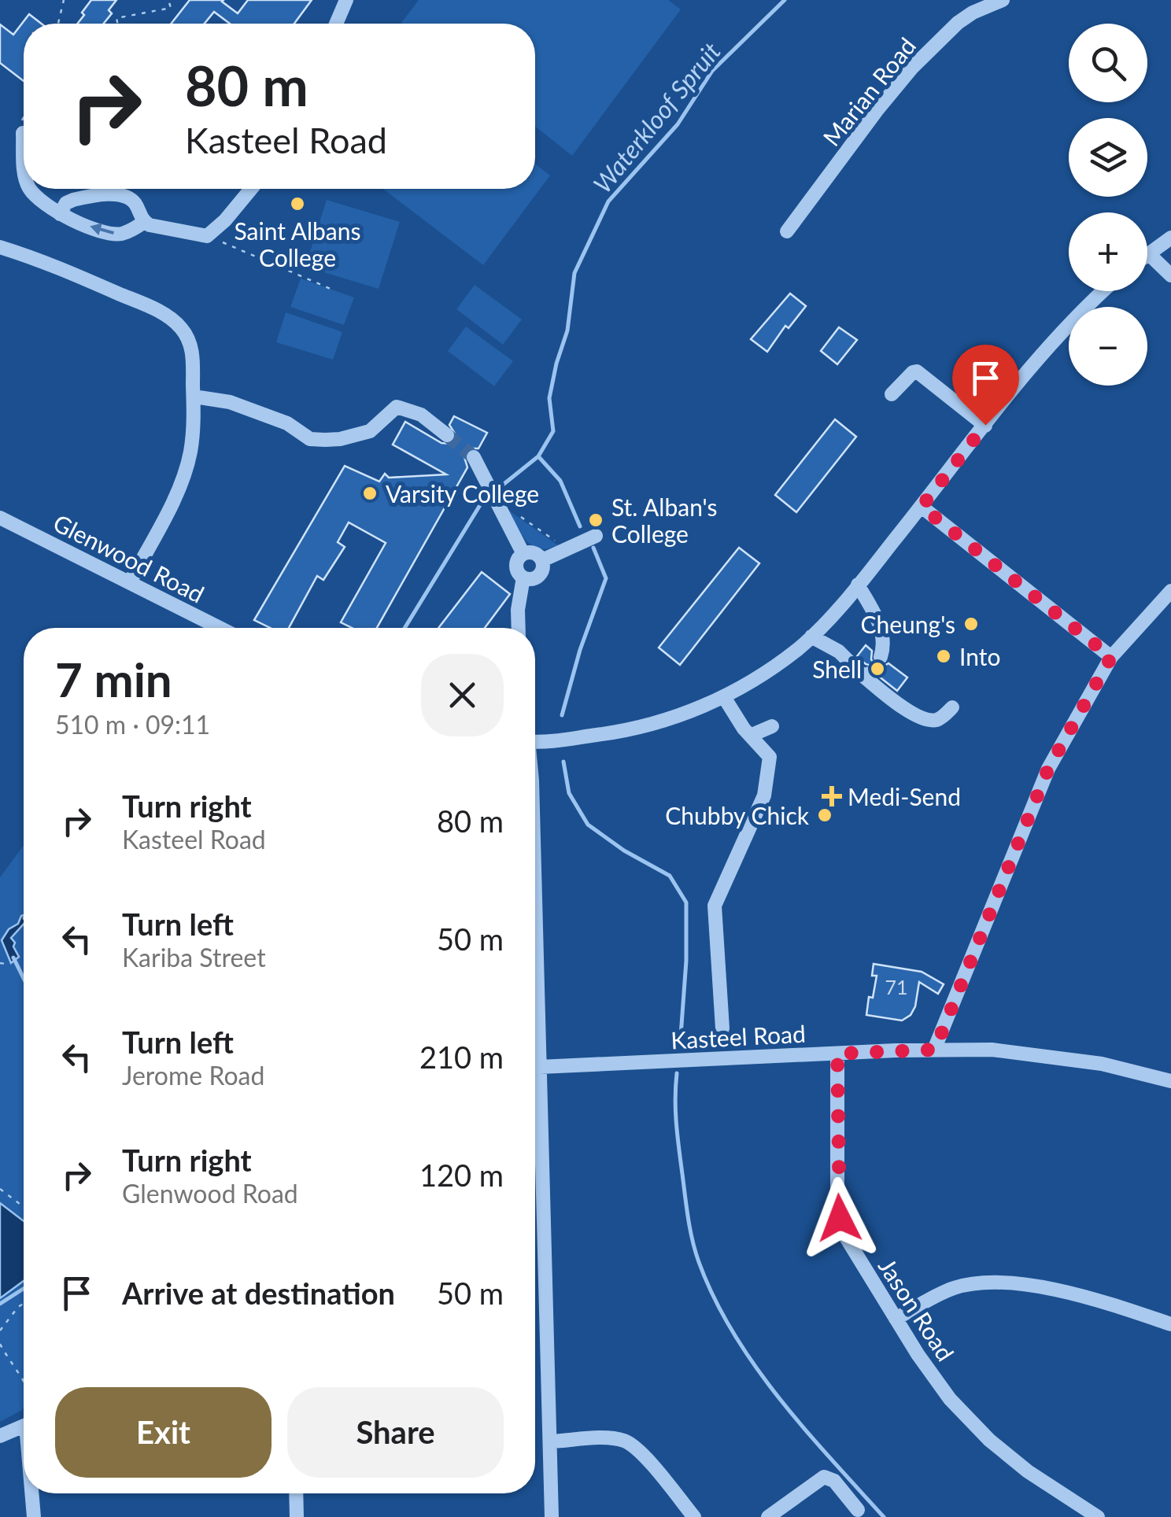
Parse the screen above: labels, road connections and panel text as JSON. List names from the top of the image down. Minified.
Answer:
{"streets":{"street":["Marian Road","Glenwood Road","Kasteel Road","Jason Road"]},"crossings":[["Kasteel Road","Jason Road"]],"water":["Waterkloof Spruit"],"places":{"other":["Saint Albans College","Varsity College","St. Alban's College","Cheung's","Into","Shell","Chubby Chick"],"health":["Medi-Send"]},"house_numbers":["71"],"page":{"map_buttons":["+","−"],"turn":["80 m","Kasteel Road"],"heading":["7 min","510 m · 09:11"],"list":[{"name":"Turn right","note":"Kasteel Road","value":"80 m"},{"name":"Turn left","note":"Kariba Street","value":"50 m"},{"name":"Turn left","note":"Jerome Road","value":"210 m"},{"name":"Turn right","note":"Glenwood Road","value":"120 m"},{"name":"Arrive at destination","value":"50 m"}],"buttons":["Exit","Share"]}}
